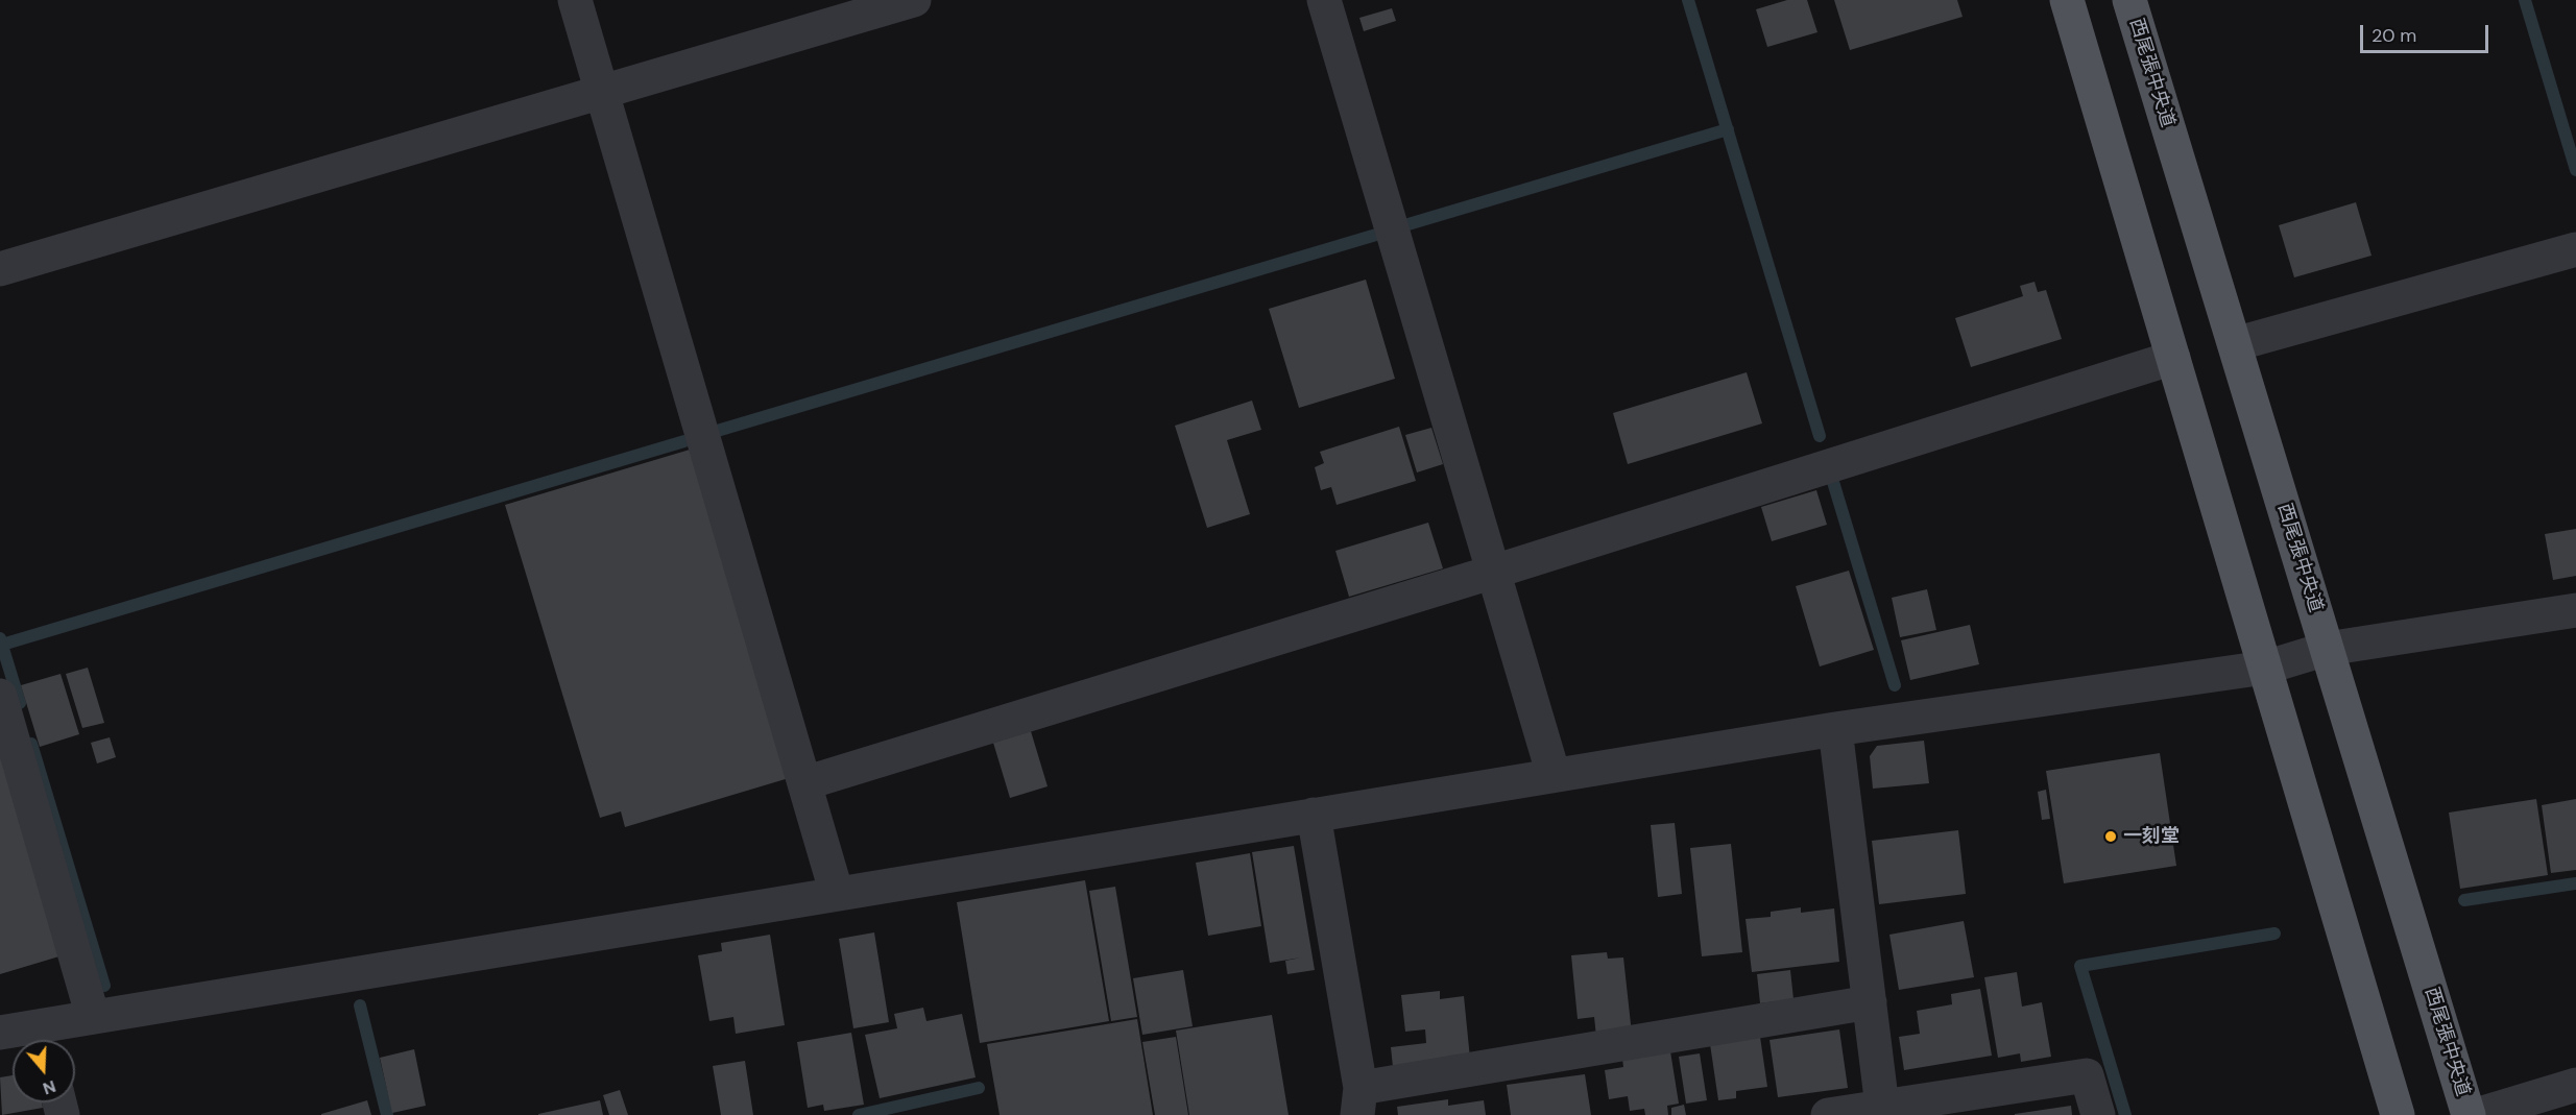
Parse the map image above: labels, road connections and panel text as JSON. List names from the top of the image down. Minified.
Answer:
{"streets":{"main road":["西尾張中央道"]},"places":["一刻堂"],"scale_bar":"20 m","north":"bottom"}
